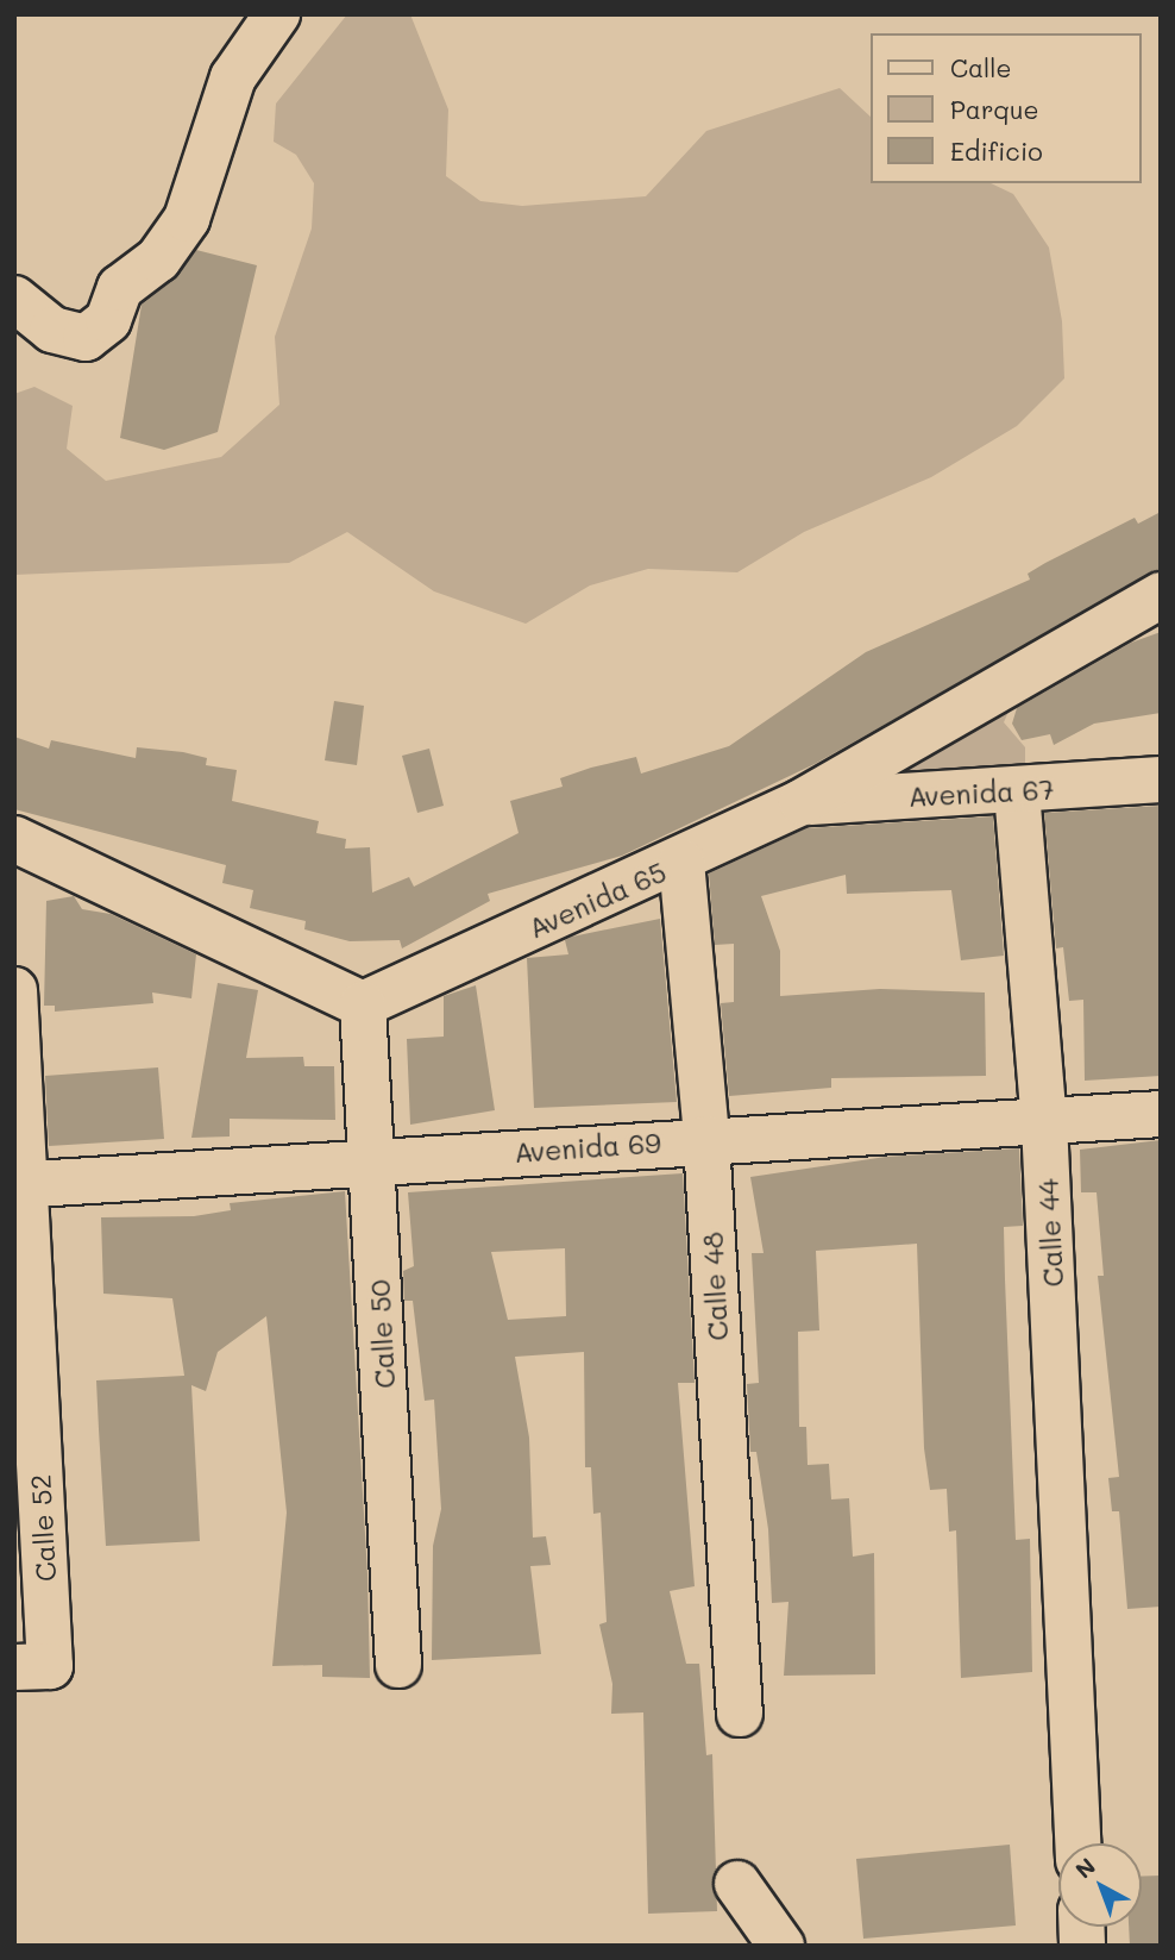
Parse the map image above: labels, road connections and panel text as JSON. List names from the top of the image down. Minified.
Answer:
{"streets":{"street":["Avenida 67","Avenida 65","Avenida 69","Calle 44","Calle 48","Calle 50","Calle 52"]},"crossings":[["Avenida 67","Avenida 65"],["Avenida 67","Calle 44"],["Avenida 65","Calle 48"],["Avenida 65","Calle 50"],["Avenida 69","Calle 44"],["Avenida 69","Calle 48"],["Avenida 69","Calle 50"],["Avenida 69","Calle 52"]],"legend":["Calle","Parque","Edificio"],"north":"top left"}
